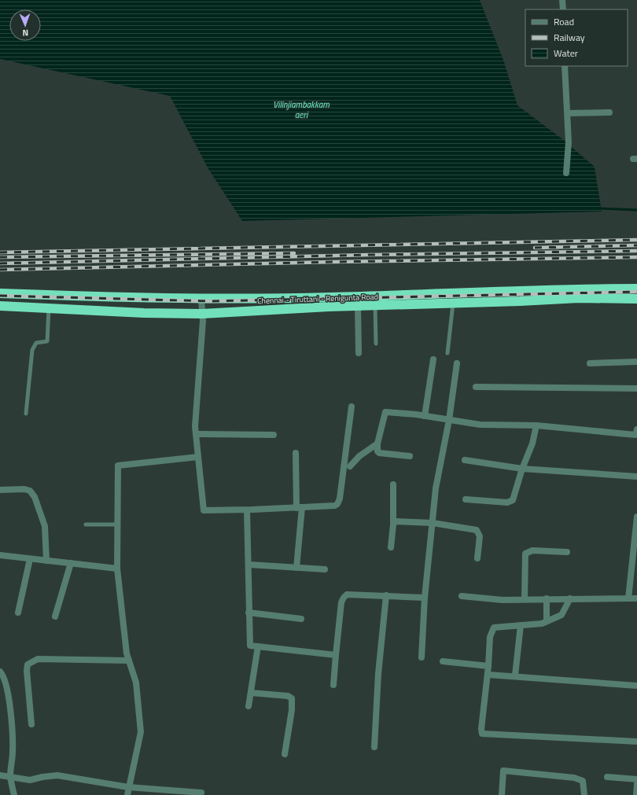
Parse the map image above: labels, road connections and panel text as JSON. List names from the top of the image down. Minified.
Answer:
{"streets":{"highway":["Chennai - Tiruttani - Renigunta Road"]},"water":["Vilinjiambakkam aeri"],"legend":["Road","Railway","Water"],"north":"bottom"}
